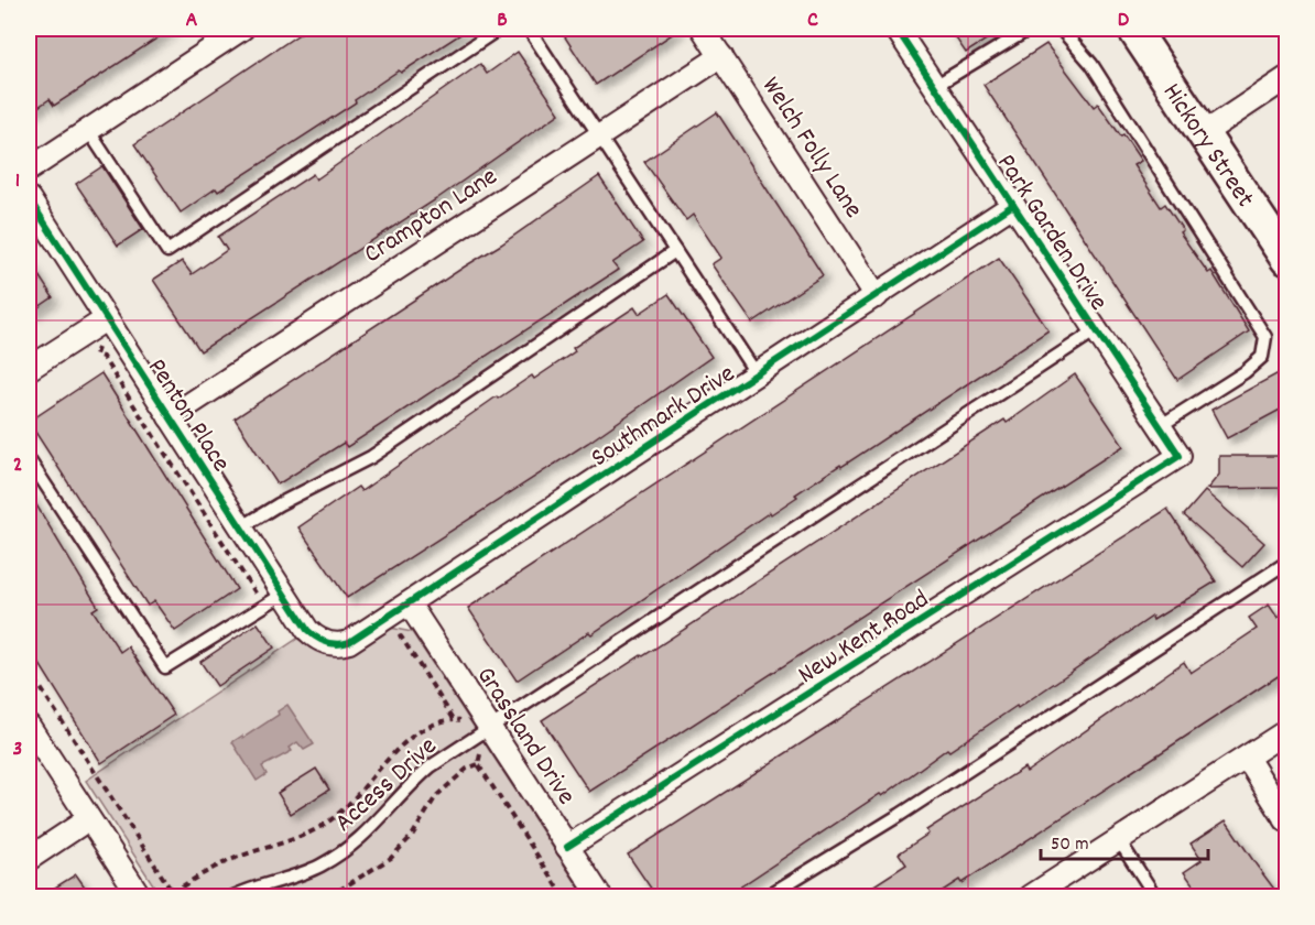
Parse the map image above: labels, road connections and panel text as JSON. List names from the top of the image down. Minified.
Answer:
{"streets":{"street":["Hickory Street","Welch Folly Lane","Crampton Lane","Park Garden Drive","Penton Place","Southmark Drive","New Kent Road","Grassland Drive"],"lane":["Access Drive"]},"crossings":[["Welch Folly Lane","Crampton Lane"],["Welch Folly Lane","Southmark Drive"],["Crampton Lane","Penton Place"],["Park Garden Drive","Southmark Drive"],["Park Garden Drive","New Kent Road"],["Park Garden Drive","Access Drive"],["Penton Place","Southmark Drive"],["Southmark Drive","Grassland Drive"],["New Kent Road","Grassland Drive"],["Grassland Drive","Access Drive"]],"scale_bar":"50 m","grid":{"columns":["A","B","C","D"],"rows":["1","2","3"]}}
